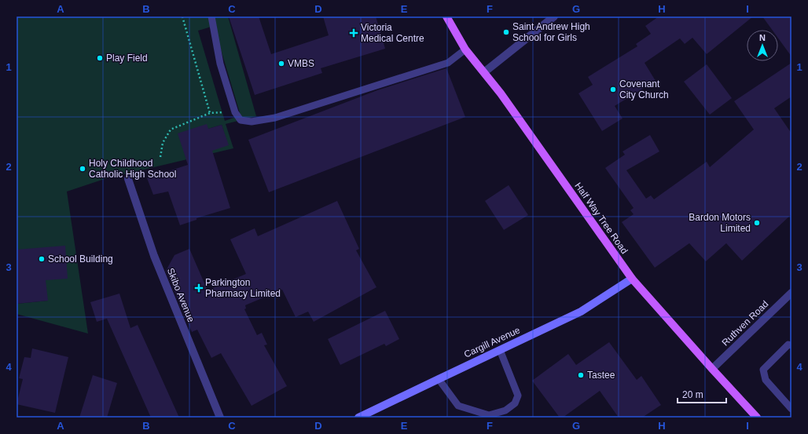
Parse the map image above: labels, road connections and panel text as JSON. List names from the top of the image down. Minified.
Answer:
{"streets":{"main road":["Half Way Tree Road","Cargill Avenue"],"street":["Skibo Avenue","Ruthven Road"]},"crossings":[["Half Way Tree Road","Ruthven Road"],["Half Way Tree Road","Cargill Avenue"]],"places":{"other":["Saint Andrew High School for Girls","Play Field","VMBS","Covenant City Church","Holy Childhood Catholic High School","Bardon Motors Limited","School Building","Tastee"],"health":["Victoria Medical Centre","Parkington Pharmacy Limited"]},"scale_bar":"20 m","north":"top","grid":{"columns":["A","B","C","D","E","F","G","H","I"],"rows":["1","2","3","4"]}}
